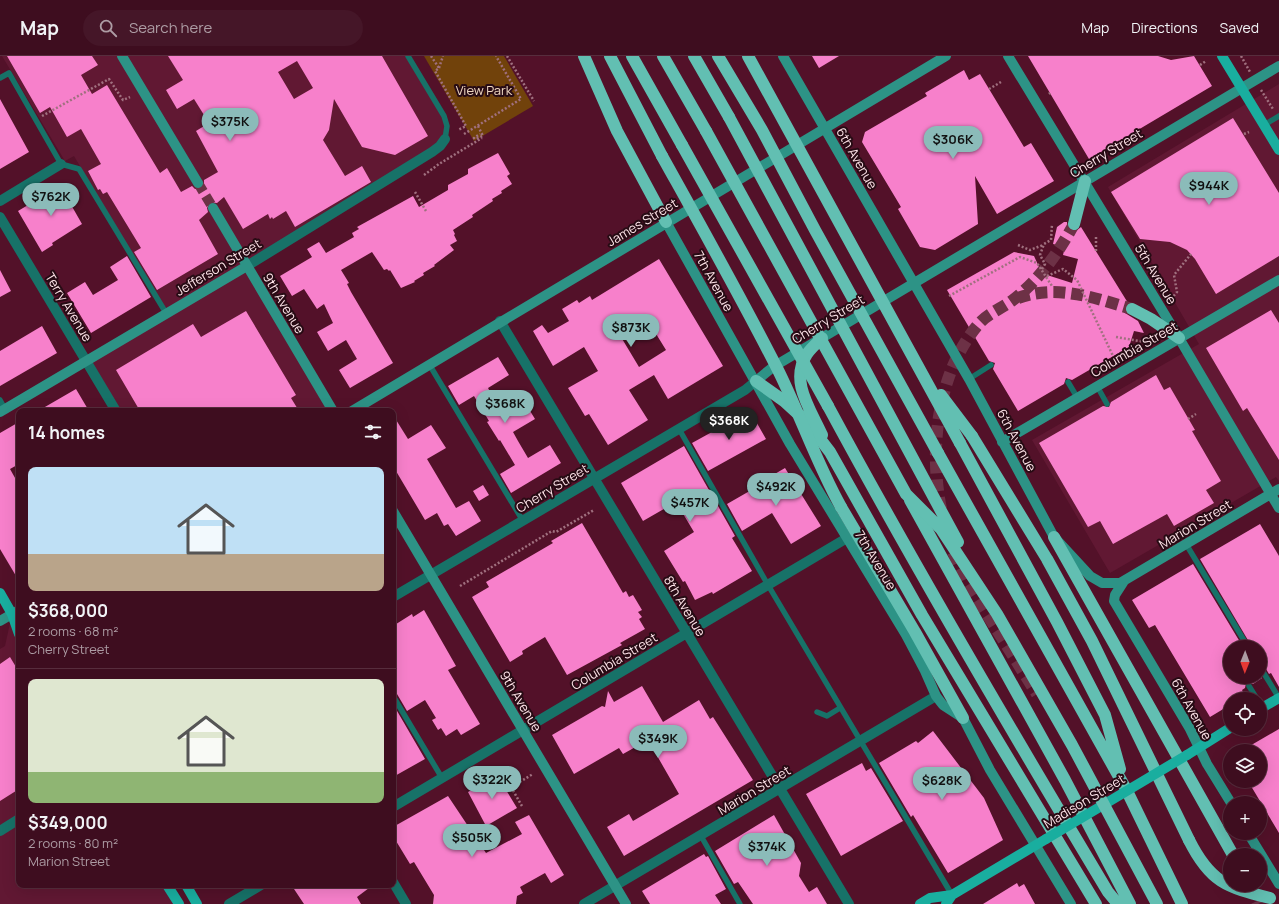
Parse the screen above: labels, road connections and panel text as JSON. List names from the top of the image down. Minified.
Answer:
{"streets":{"main road":["Madison Street"],"street":["Cherry Street","6th Avenue","James Street","Jefferson Street","5th Avenue","7th Avenue","9th Avenue","Terry Avenue","Columbia Street","Marion Street","8th Avenue"]},"crossings":[["Cherry Street","6th Avenue"],["Cherry Street","5th Avenue"],["Cherry Street","7th Avenue"],["Cherry Street","9th Avenue"],["Cherry Street","8th Avenue"],["6th Avenue","James Street"],["6th Avenue","Columbia Street"],["6th Avenue","Marion Street"],["6th Avenue","Madison Street"],["James Street","7th Avenue"],["James Street","8th Avenue"],["Jefferson Street","9th Avenue"],["Jefferson Street","Terry Avenue"],["5th Avenue","Columbia Street"],["5th Avenue","Marion Street"],["7th Avenue","Columbia Street"],["7th Avenue","Marion Street"],["7th Avenue","Madison Street"],["9th Avenue","Columbia Street"],["9th Avenue","Marion Street"],["Columbia Street","8th Avenue"],["Marion Street","8th Avenue"]],"parks":["View Park"],"north":"bottom","page":{"header":"Map","search":"Search here","nav":["Map","Directions","Saved"],"price":["$375K","$306K","$944K","$762K","$873K","$368K","$368K","$492K","$457K","$349K","$322K","$628K","$505K","$374K"],"heading":"14 homes","list":[{"name":"$368,000","note":"2 rooms · 68 m² · Cherry Street"},{"name":"$349,000","note":"2 rooms · 80 m² · Marion Street"}],"map_buttons":["+","−"]}}
